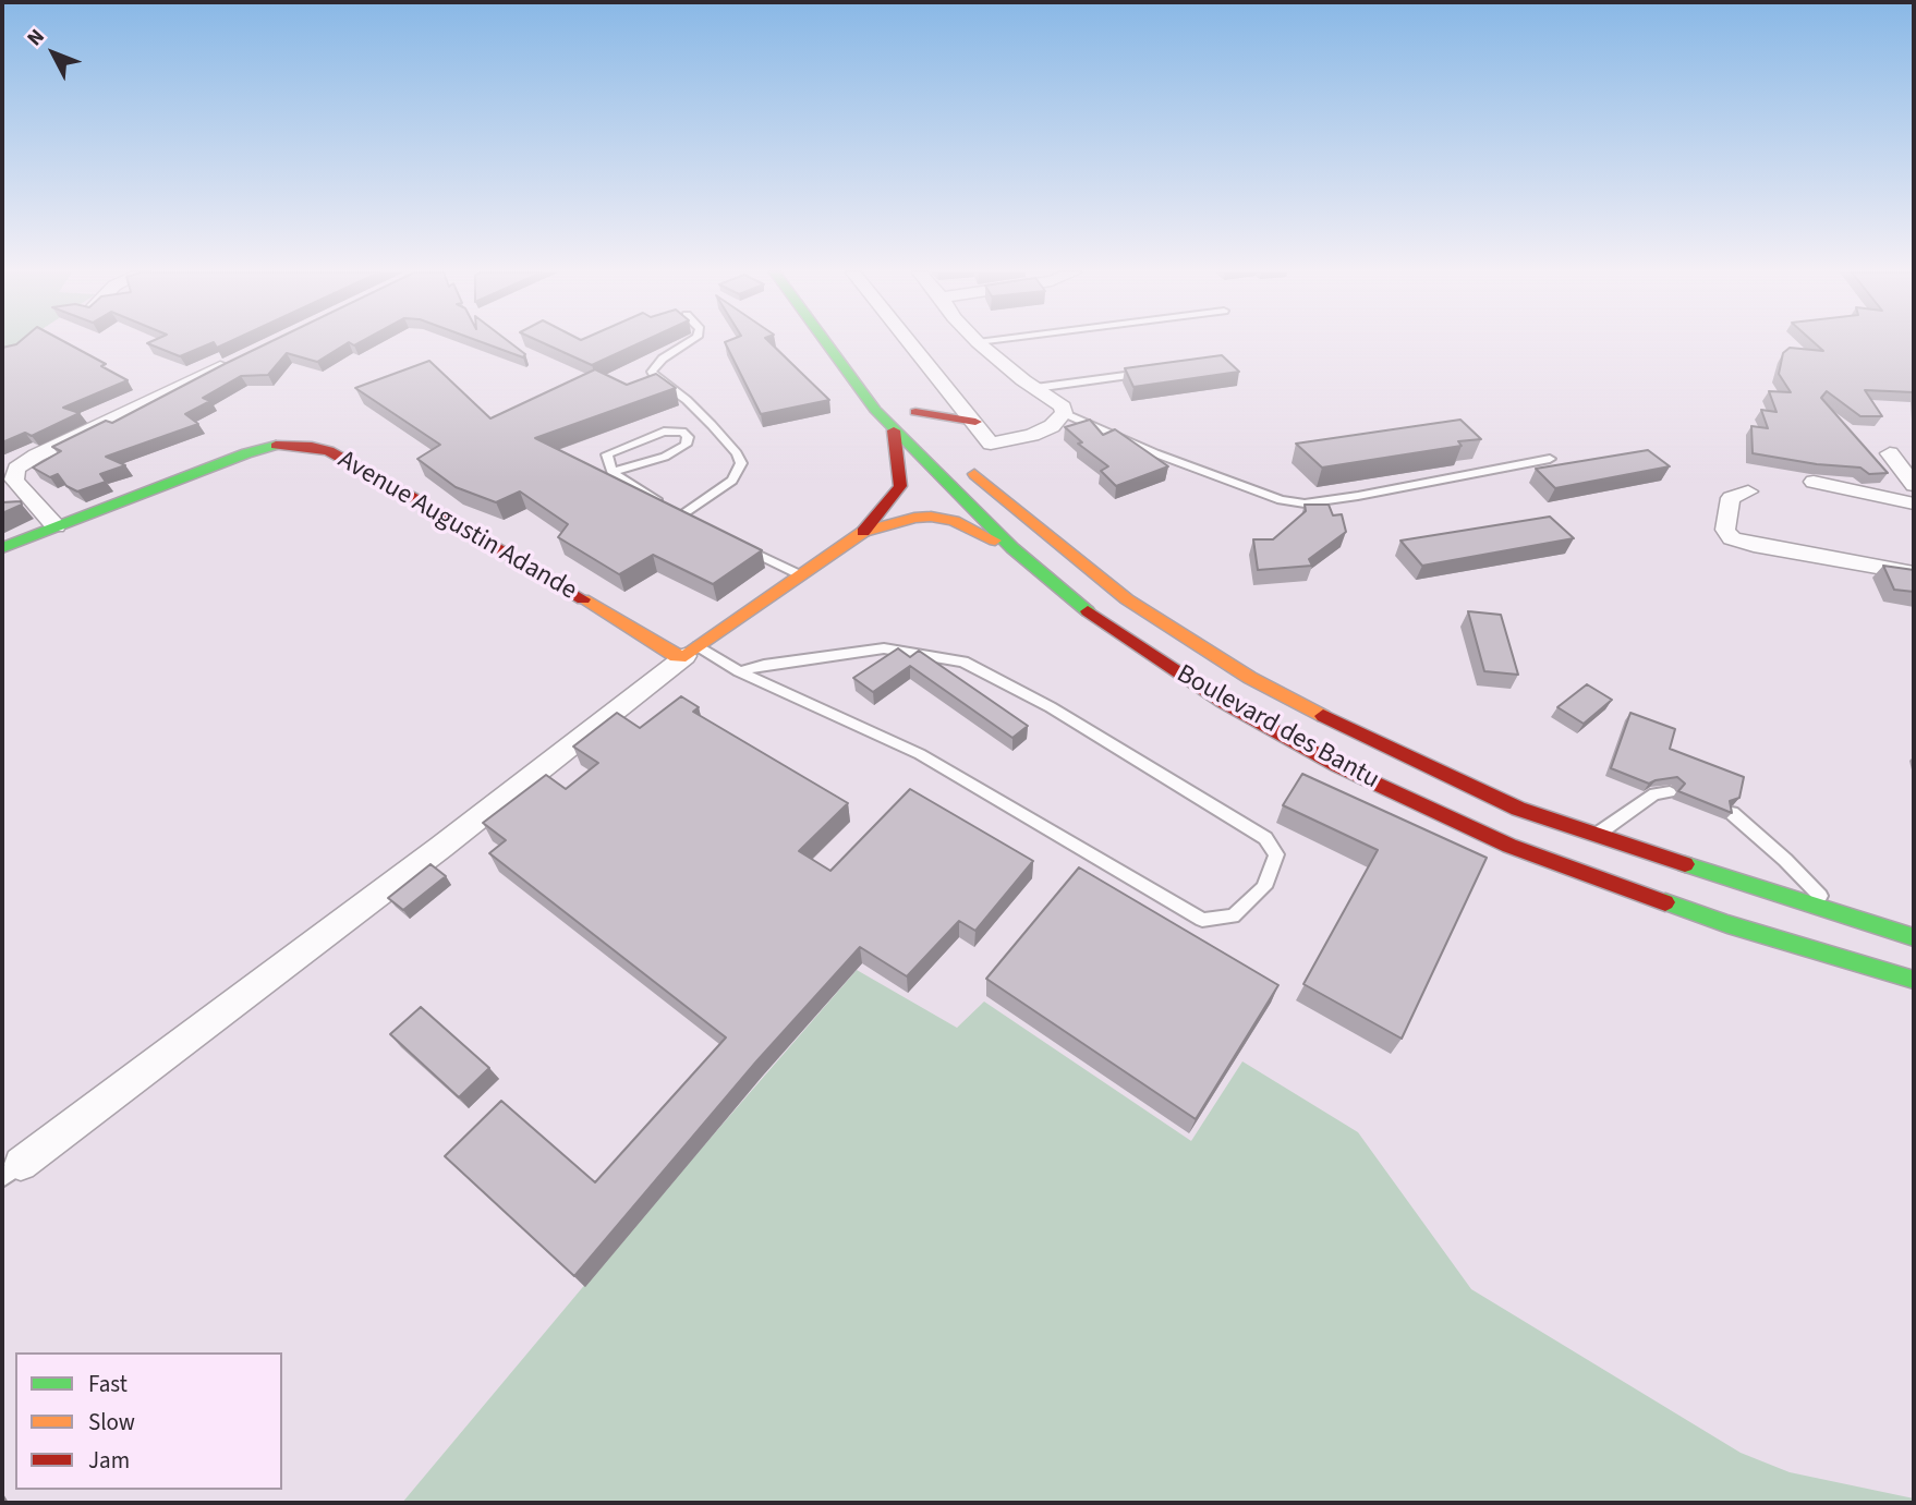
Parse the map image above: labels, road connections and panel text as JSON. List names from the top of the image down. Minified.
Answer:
{"streets":{"main road":["Avenue Augustin Adande","Boulevard des Bantu"]},"legend":["Fast","Slow","Jam"],"north":"top left"}
